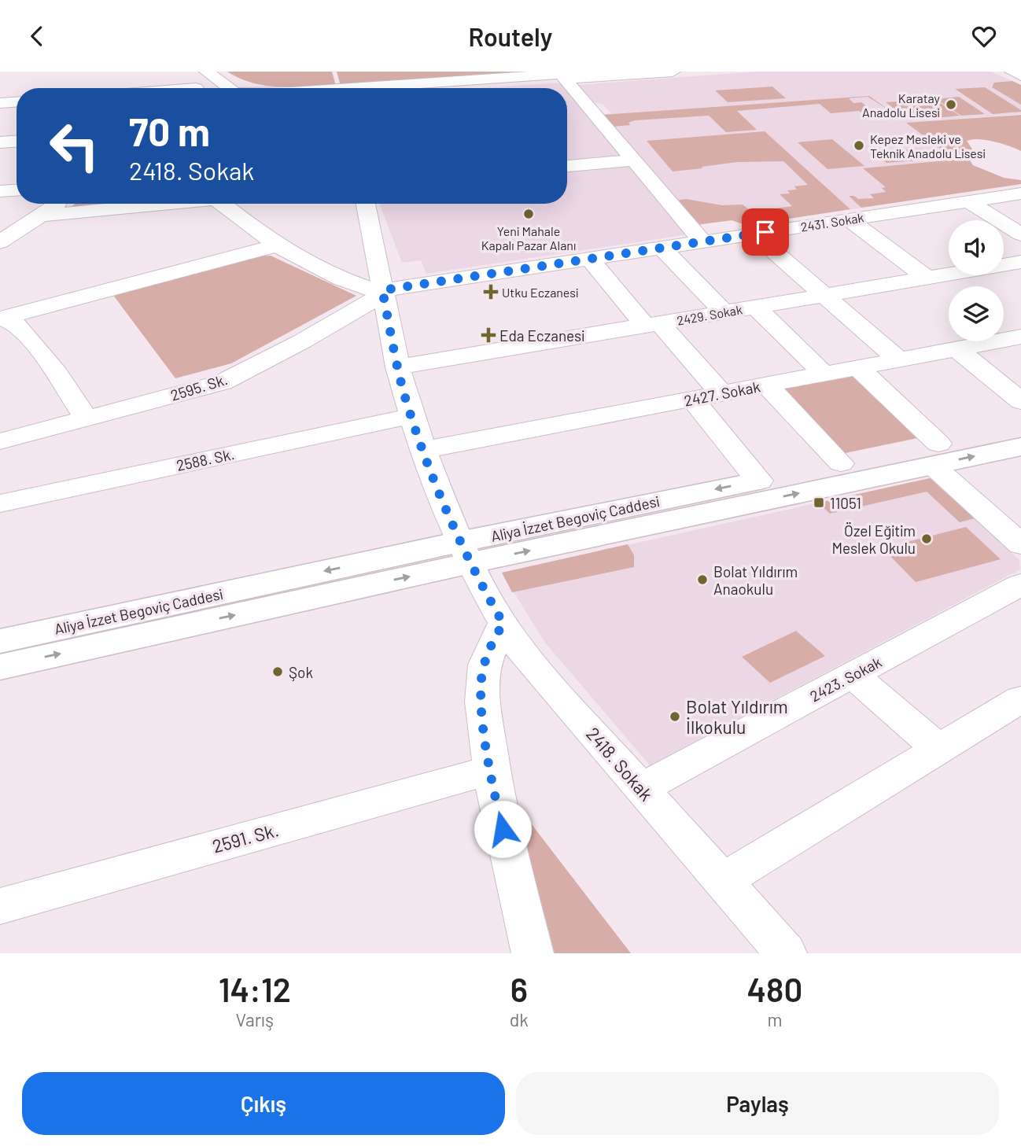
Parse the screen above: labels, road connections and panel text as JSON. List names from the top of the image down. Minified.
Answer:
{"streets":{"main road":["Aliya İzzet Begoviç Caddesi"],"street":["2431. Sokak","2429. Sokak","2595. Sk.","2427. Sokak","2588. Sk.","2423. Sokak","2418. Sokak","2591. Sk."]},"crossings":[["2431. Sokak","2595. Sk."],["2431. Sokak","2418. Sokak"],["2429. Sokak","2418. Sokak"],["2595. Sk.","2418. Sokak"],["2427. Sokak","2418. Sokak"],["2588. Sk.","2418. Sokak"],["Aliya İzzet Begoviç Caddesi","2418. Sokak"],["2423. Sokak","2418. Sokak"]],"places":{"other":["Karatay Anadolu Lisesi","Kepez Mesleki ve Teknik Anadolu Lisesi","Yeni Mahale Kapalı Pazar Alanı","Özel Eğitim Meslek Okulu","Bolat Yıldırım Anaokulu","Şok","Bolat Yıldırım İlkokulu"],"health":["Utku Eczanesi","Eda Eczanesi"],"transit":["11051"]},"page":{"header":"Routely","turn":["70 m","2418. Sokak"],"eta":["14:12","Varış","6","dk","480","m"],"buttons":["Çıkış","Paylaş"]}}
